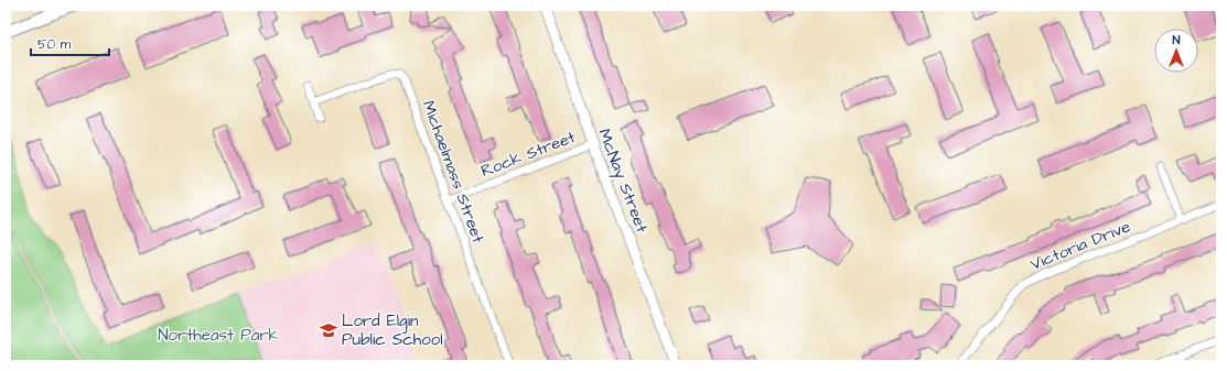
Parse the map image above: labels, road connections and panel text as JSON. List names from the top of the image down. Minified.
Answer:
{"streets":{"street":["Rock Street","Michaelmass Street","McNay Street","Victoria Drive"]},"crossings":[["Rock Street","Michaelmass Street"],["Rock Street","McNay Street"]],"parks":["Northeast Park"],"places":{"school or university":["Lord Elgin Public School"]},"scale_bar":"50 m","north":"top"}
